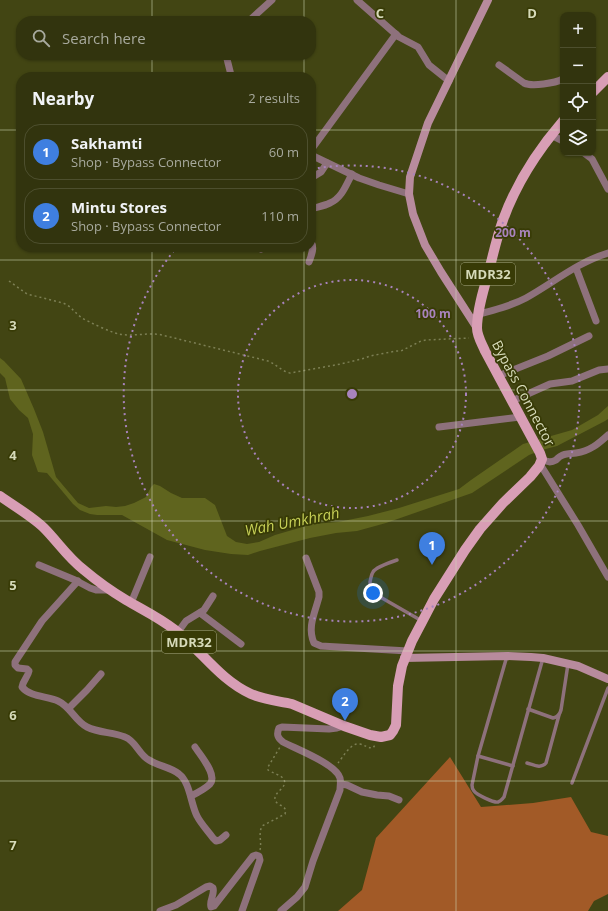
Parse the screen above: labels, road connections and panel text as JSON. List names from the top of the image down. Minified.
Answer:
{"streets":{"main road":["MDR32","Bypass Connector"]},"crossings":[["MDR32","Bypass Connector"]],"water":["Wah Umkhrah"],"page":{"map_buttons":["+","−"],"search":"Search here","heading":["Nearby","2 results"],"list":[{"mark":"1","name":"Sakhamti","note":"Shop · Bypass Connector","value":"60 m"},{"mark":"2","name":"Mintu Stores","note":"Shop · Bypass Connector","value":"110 m"}],"pins":["1","2"]},"grid":{"columns":["C","D"],"rows":["3","4","5","6","7"]},"rings":["200 m","100 m"]}
